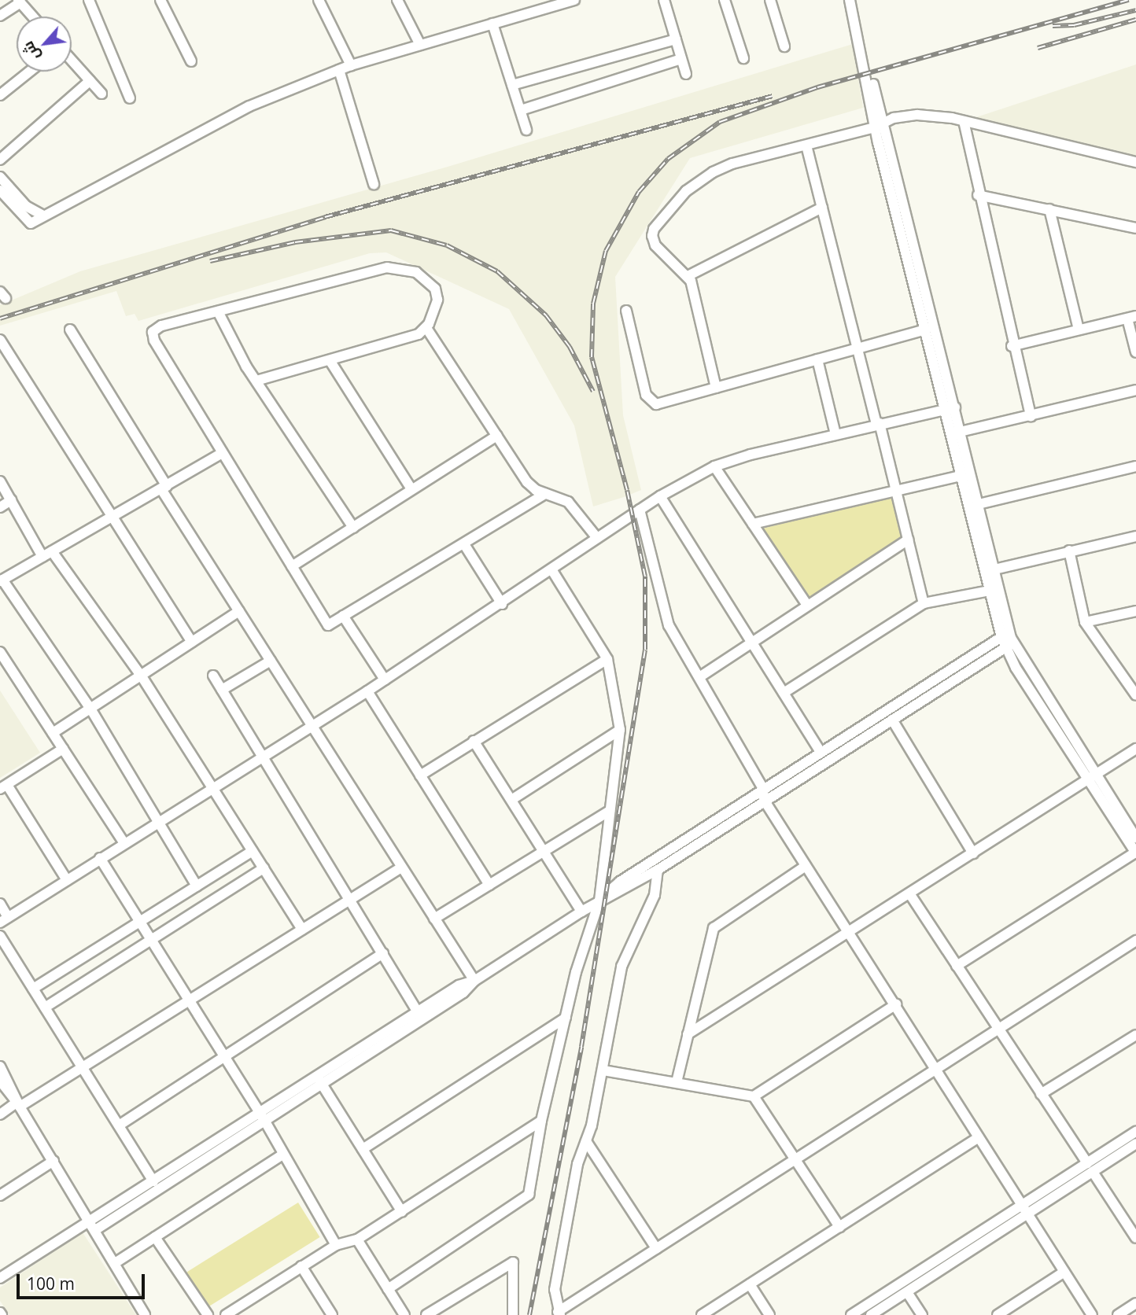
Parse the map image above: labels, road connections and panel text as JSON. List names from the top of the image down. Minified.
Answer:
{"scale_bar":"100 m","north":"bottom left"}
